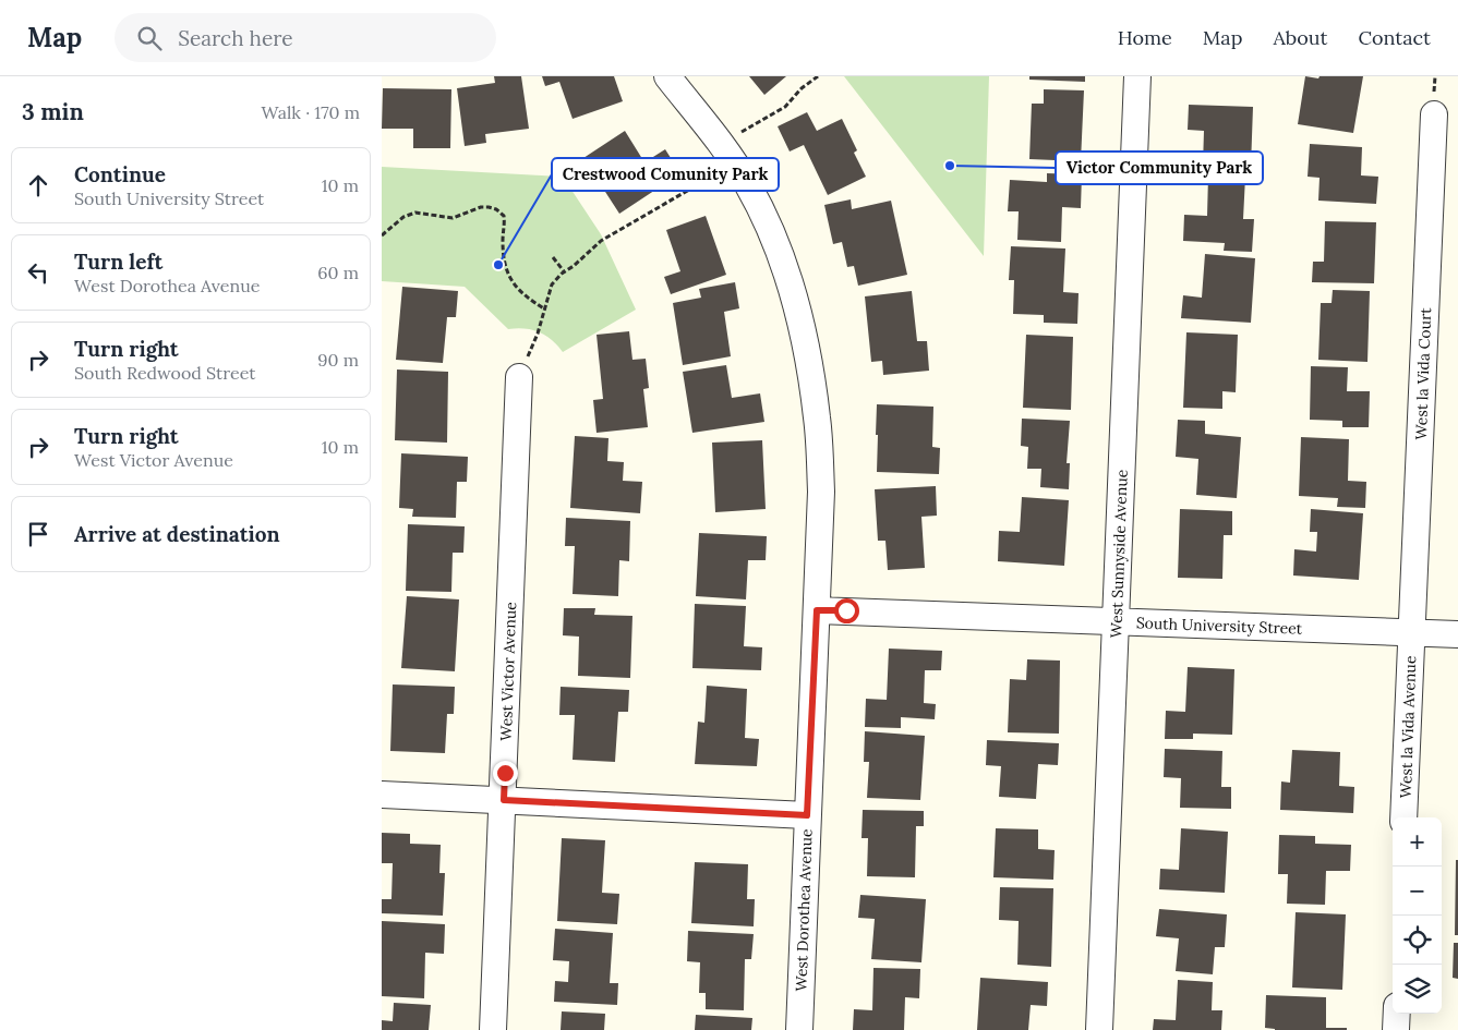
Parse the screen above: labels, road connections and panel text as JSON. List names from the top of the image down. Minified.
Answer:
{"streets":{"street":["West la Vida Court","West Sunnyside Avenue","South University Street","West Victor Avenue","West la Vida Avenue","West Dorothea Avenue"]},"crossings":[["West la Vida Court","South University Street"],["West la Vida Court","West la Vida Avenue"],["West Sunnyside Avenue","South University Street"],["South University Street","West la Vida Avenue"],["South University Street","West Dorothea Avenue"]],"places":["Victor Community Park","Crestwood Comunity Park"],"page":{"header":"Map","search":"Search here","nav":["Home","Map","About","Contact"],"heading":["3 min","Walk · 170 m"],"list":[["Continue","South University Street","10 m"],["Turn left","West Dorothea Avenue","60 m"],["Turn right","South Redwood Street","90 m"],["Turn right","West Victor Avenue","10 m"],"Arrive at destination"],"map_buttons":["+","−"]}}
